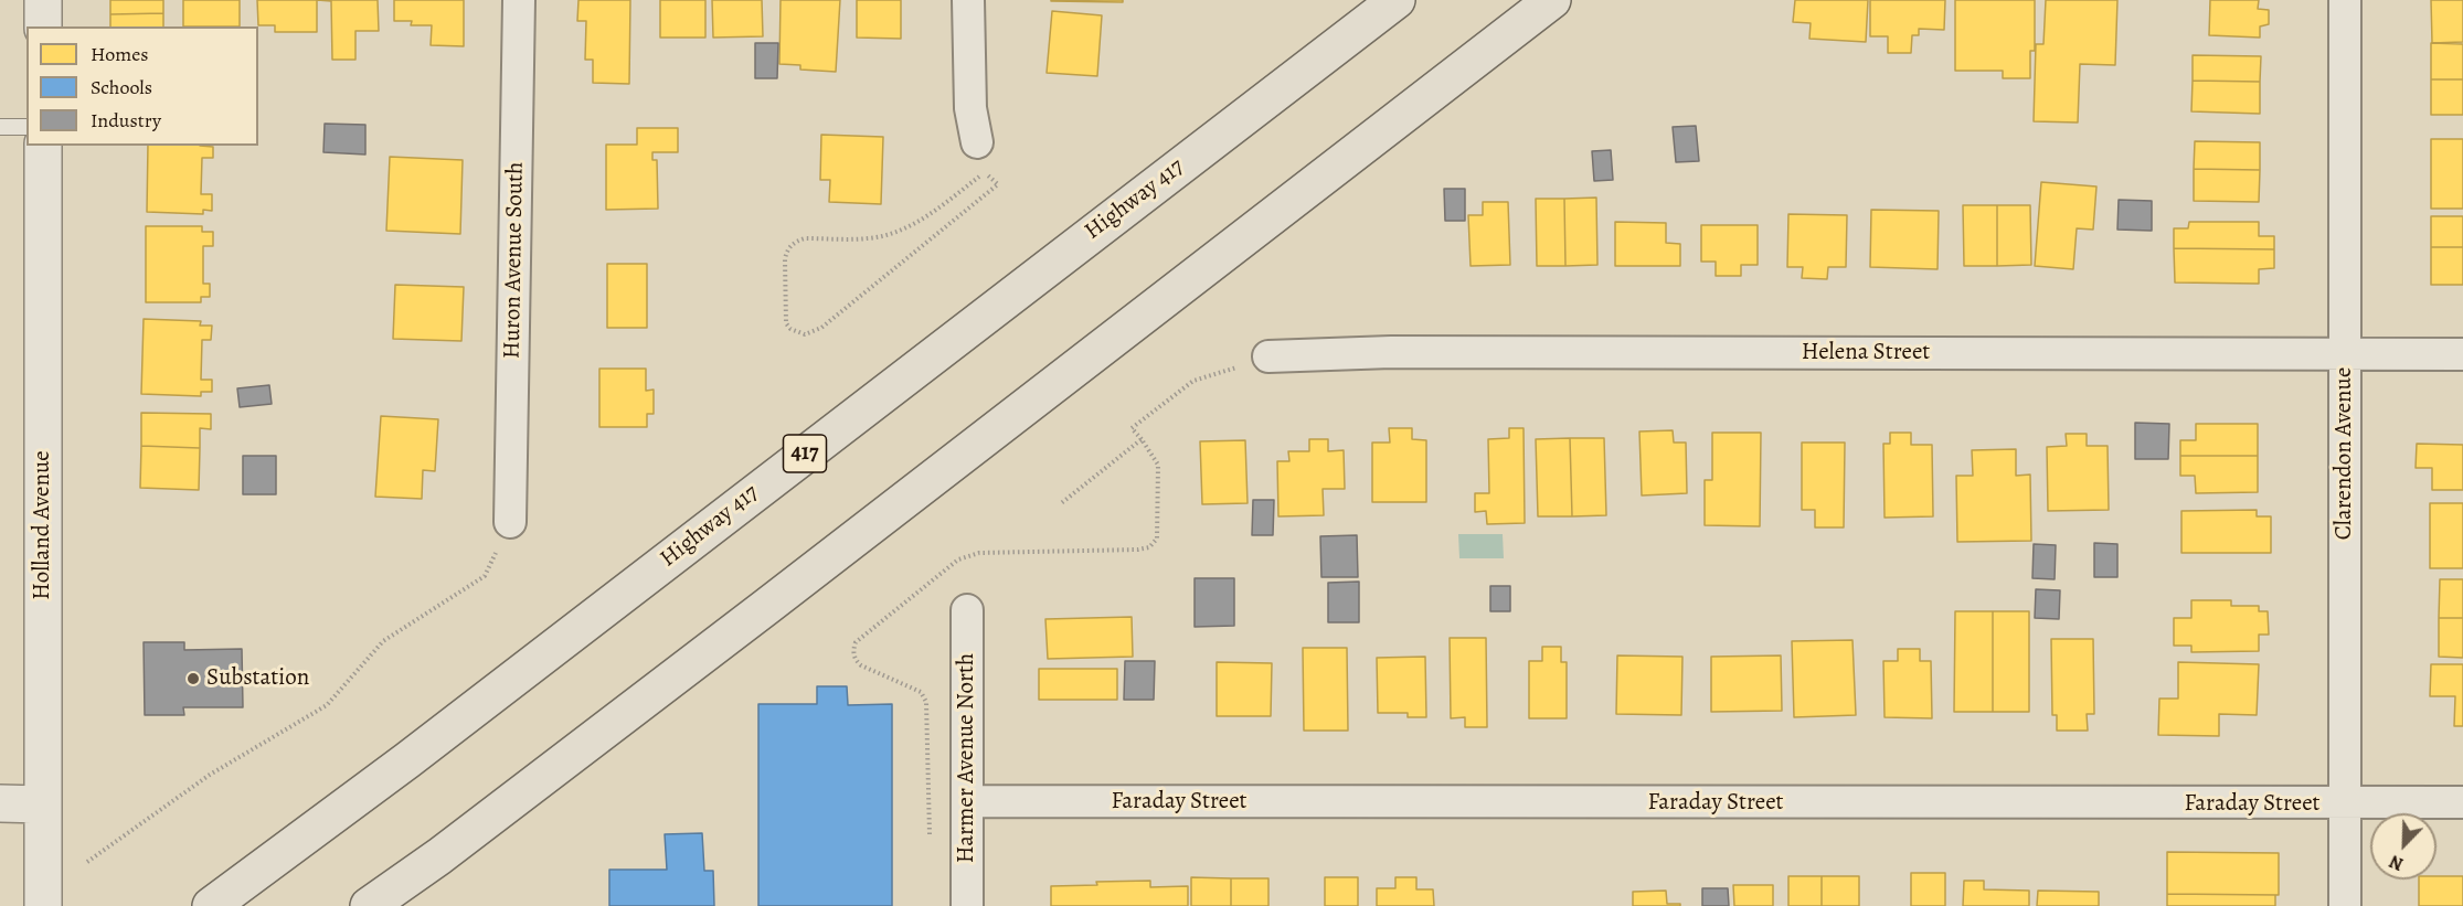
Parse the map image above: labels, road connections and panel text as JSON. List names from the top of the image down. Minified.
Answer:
{"streets":{"highway":["Highway 417","417"],"street":["Huron Avenue South","Helena Street","Clarendon Avenue","Holland Avenue","Harmer Avenue North","Faraday Street"]},"crossings":[["Helena Street","Clarendon Avenue"],["Clarendon Avenue","Faraday Street"],["Harmer Avenue North","Faraday Street"]],"places":["Substation"],"legend":["Homes","Schools","Industry"],"north":"bottom left"}
